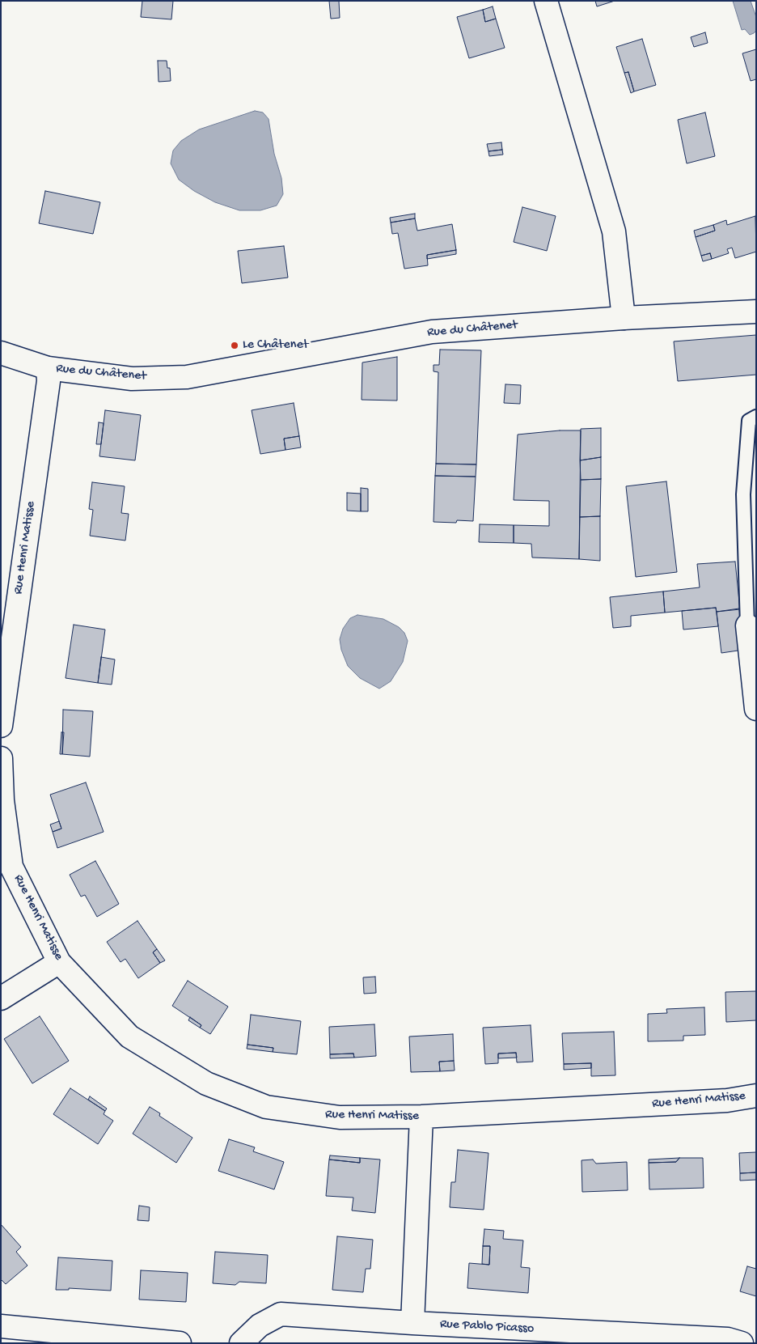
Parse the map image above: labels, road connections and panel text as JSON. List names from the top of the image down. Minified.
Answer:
{"streets":{"street":["Rue du Châtenet","Rue Henri Matisse","Rue Pablo Picasso"]},"crossings":[["Rue du Châtenet","Rue Henri Matisse"]],"places":["Le Châtenet"]}
